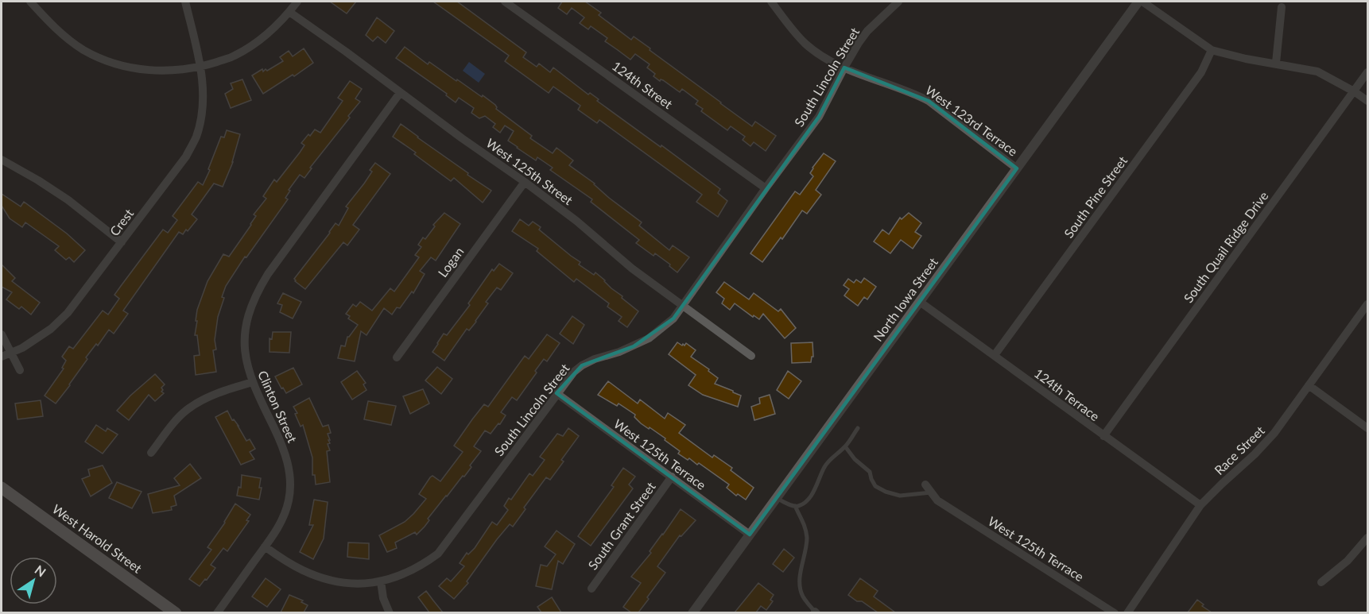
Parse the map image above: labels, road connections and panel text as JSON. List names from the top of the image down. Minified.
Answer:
{"streets":{"main road":["West Harold Street"],"street":["South Lincoln Street","124th Street","West 123rd Terrace","West 125th Street","South Pine Street","Crest","South Quail Ridge Drive","Logan","North Iowa Street","124th Terrace","Clinton Street","Race Street","West 125th Terrace","South Grant Street"]},"crossings":[["South Lincoln Street","124th Street"],["South Lincoln Street","West 123rd Terrace"],["South Lincoln Street","West 125th Street"],["South Lincoln Street","Clinton Street"],["South Lincoln Street","West 125th Terrace"],["West 123rd Terrace","North Iowa Street"],["West 125th Street","Logan"],["West 125th Street","Clinton Street"],["South Pine Street","124th Terrace"],["South Quail Ridge Drive","124th Terrace"],["North Iowa Street","124th Terrace"],["North Iowa Street","West 125th Terrace"],["124th Terrace","Race Street"],["West 125th Terrace","South Grant Street"]],"north":"top right"}
